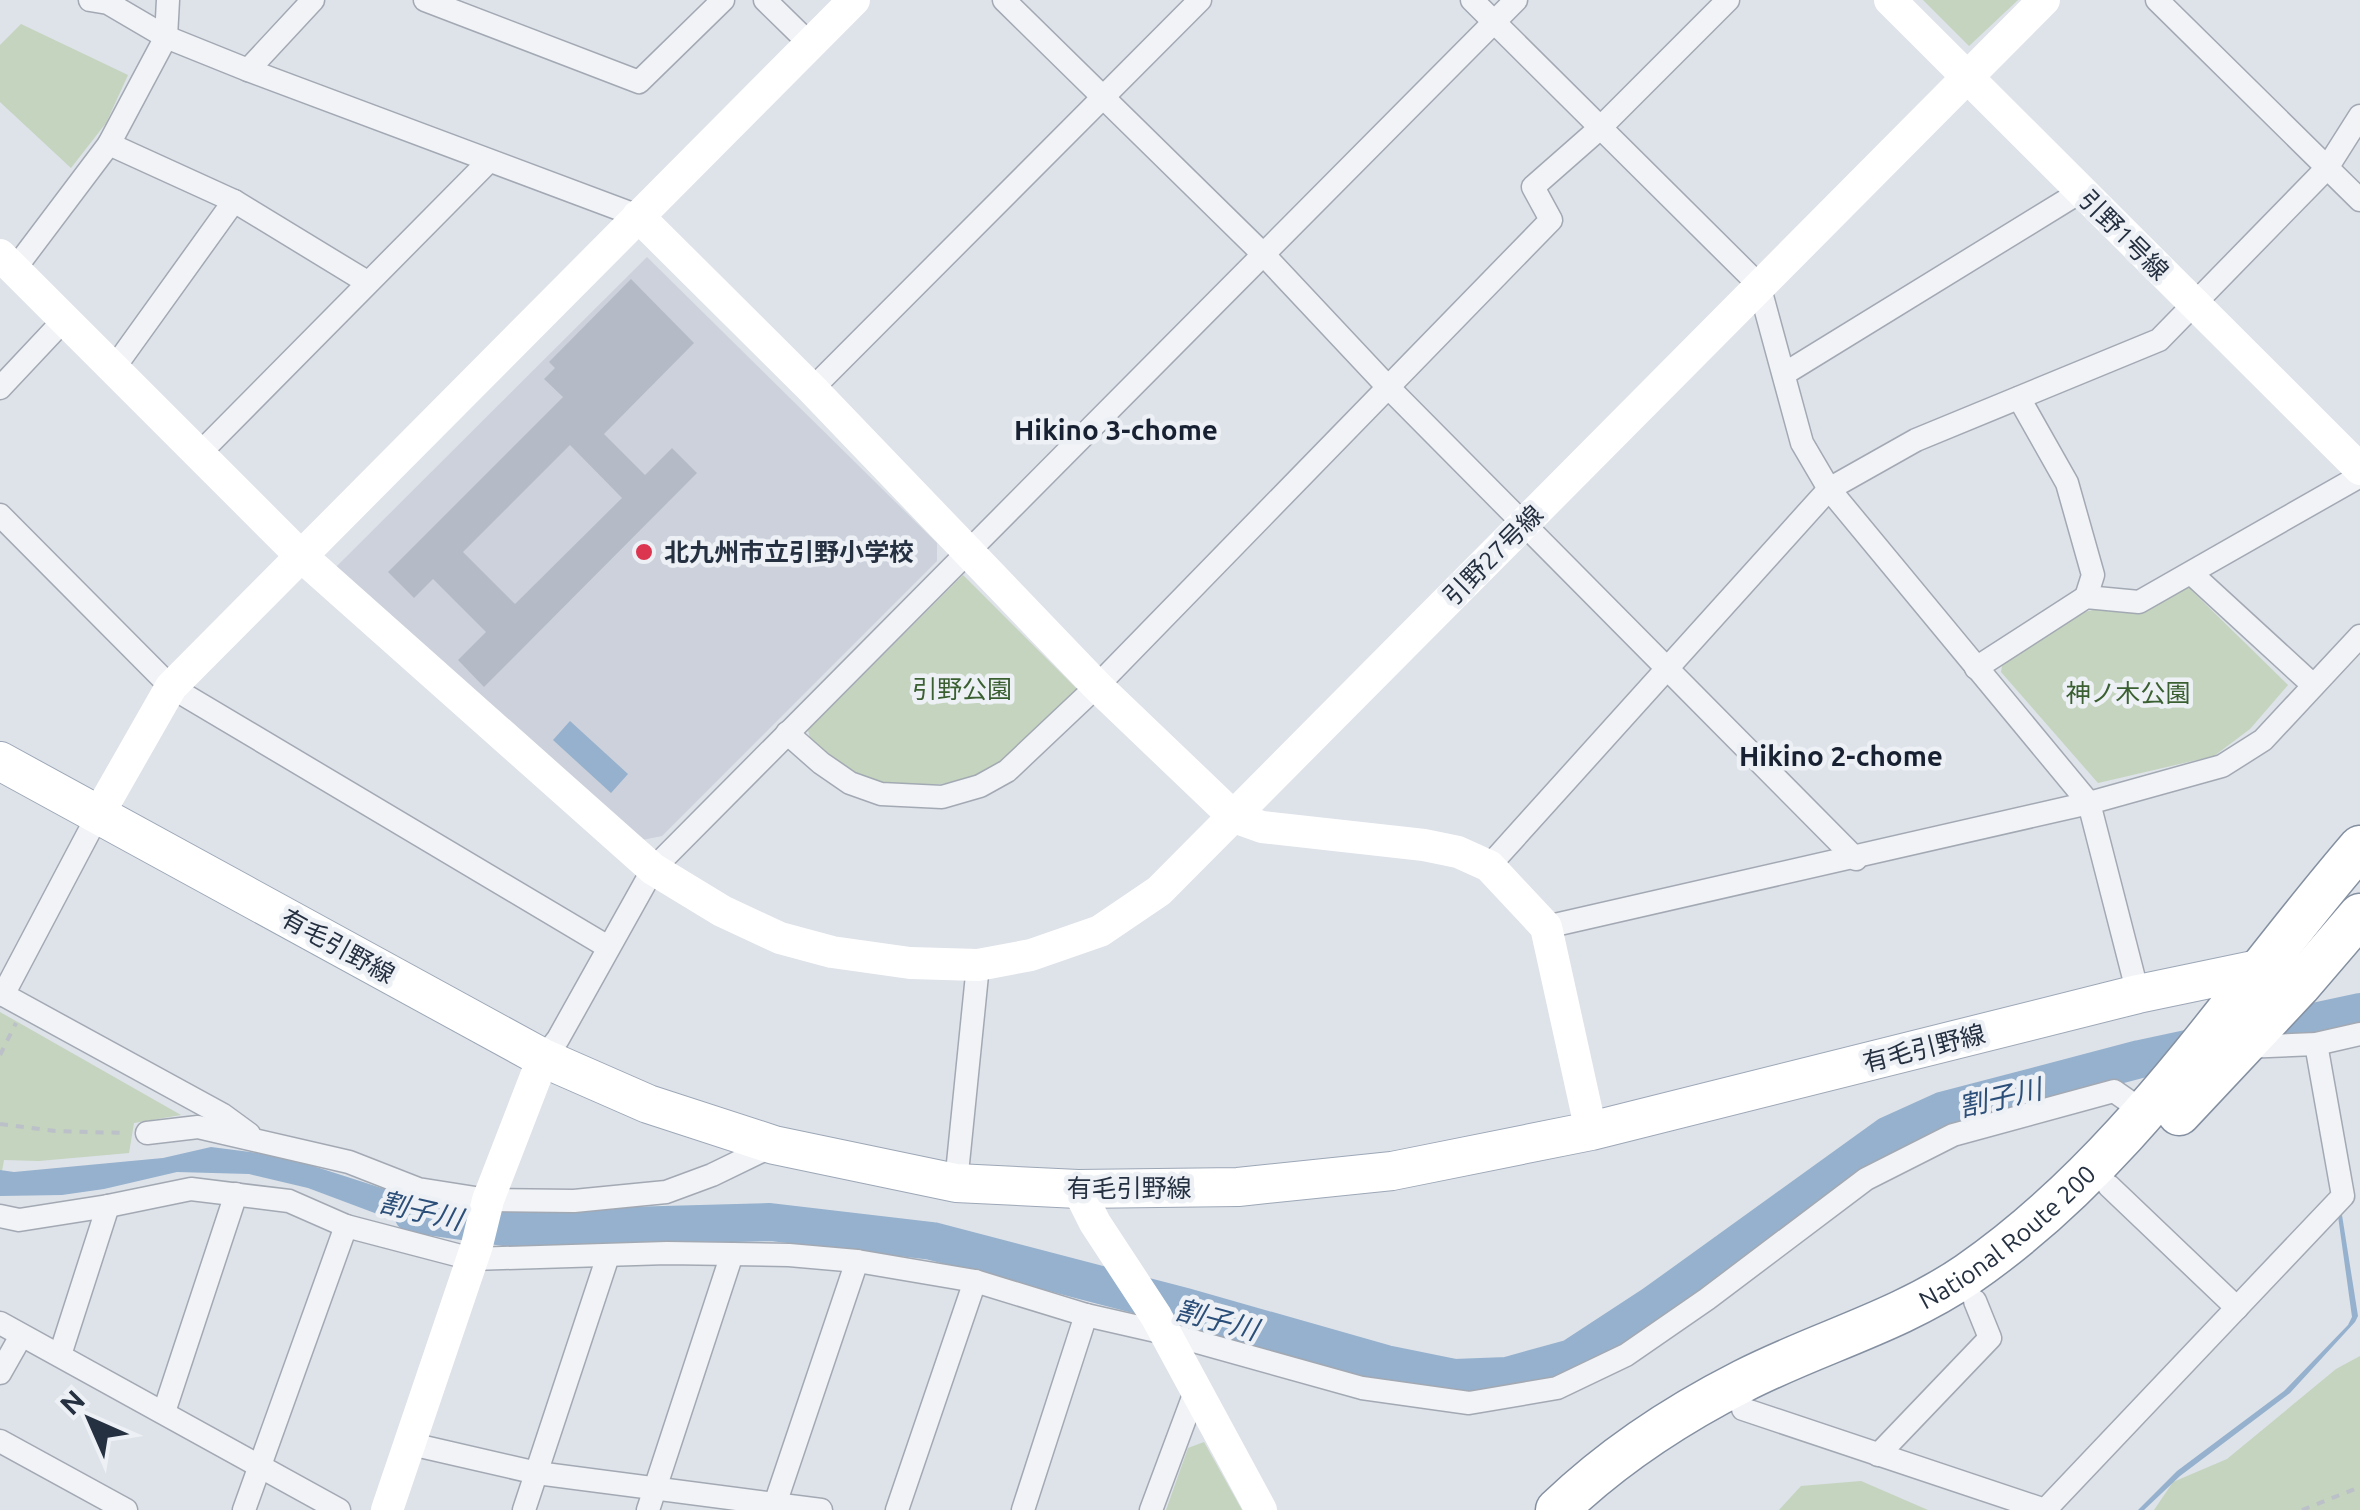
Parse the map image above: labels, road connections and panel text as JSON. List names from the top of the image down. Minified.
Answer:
{"streets":{"highway":["National Route 200"],"main road":["有毛引野線"],"street":["引野1号線","引野27号線"]},"crossings":[["引野1号線","引野27号線"],["有毛引野線","National Route 200"]],"districts":["Hikino 3-chome","Hikino 2-chome"],"water":["割子川"],"parks":["引野公園","神ノ木公園"],"places":["北九州市立引野小学校"],"north":"top left"}
